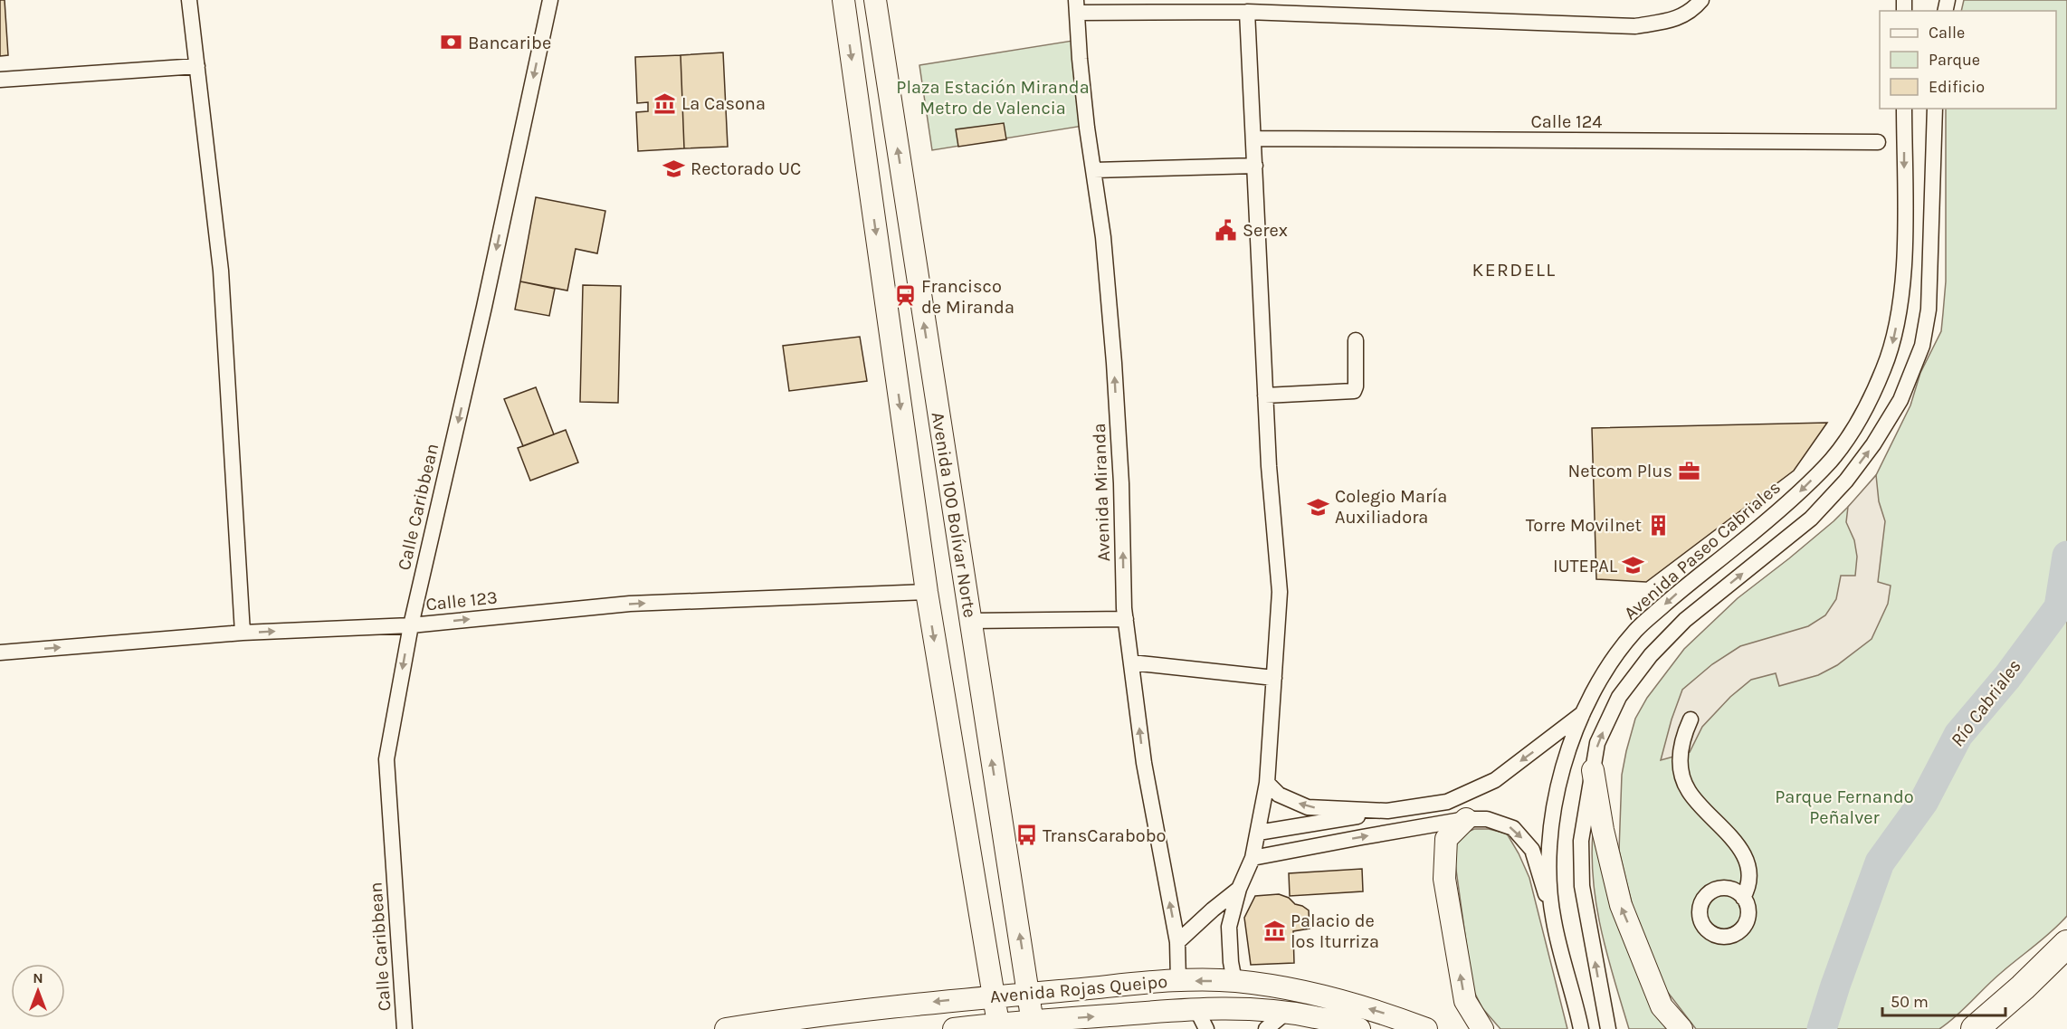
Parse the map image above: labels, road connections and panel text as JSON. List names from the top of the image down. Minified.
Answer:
{"streets":{"main road":["Avenida 100 Bolívar Norte","Avenida Rojas Queipo"],"street":["Calle 124","Avenida Miranda","Calle Caribbean","Avenida Paseo Cabriales","Calle 123"]},"crossings":[["Avenida Miranda","Avenida Rojas Queipo"],["Calle Caribbean","Calle 123"],["Avenida 100 Bolívar Norte","Calle 123"],["Avenida 100 Bolívar Norte","Avenida Rojas Queipo"]],"one_way":["Avenida Miranda","Calle Caribbean","Calle 123"],"districts":["KERDELL"],"water":["Río Cabriales"],"parks":["Plaza Estación Miranda Metro de Valencia","Parque Fernando Peñalver"],"places":{"bank":["Bancaribe"],"museum":["La Casona","Palacio de los Iturriza"],"school or university":["Rectorado UC","Colegio María Auxiliadora","IUTEPAL"],"public building":["Serex"],"station":["Francisco de Miranda"],"office":["Netcom Plus"],"building":["Torre Movilnet"],"bus stop":["TransCarabobo"]},"legend":["Calle","Parque","Edificio"],"scale_bar":"50 m","north":"top"}
